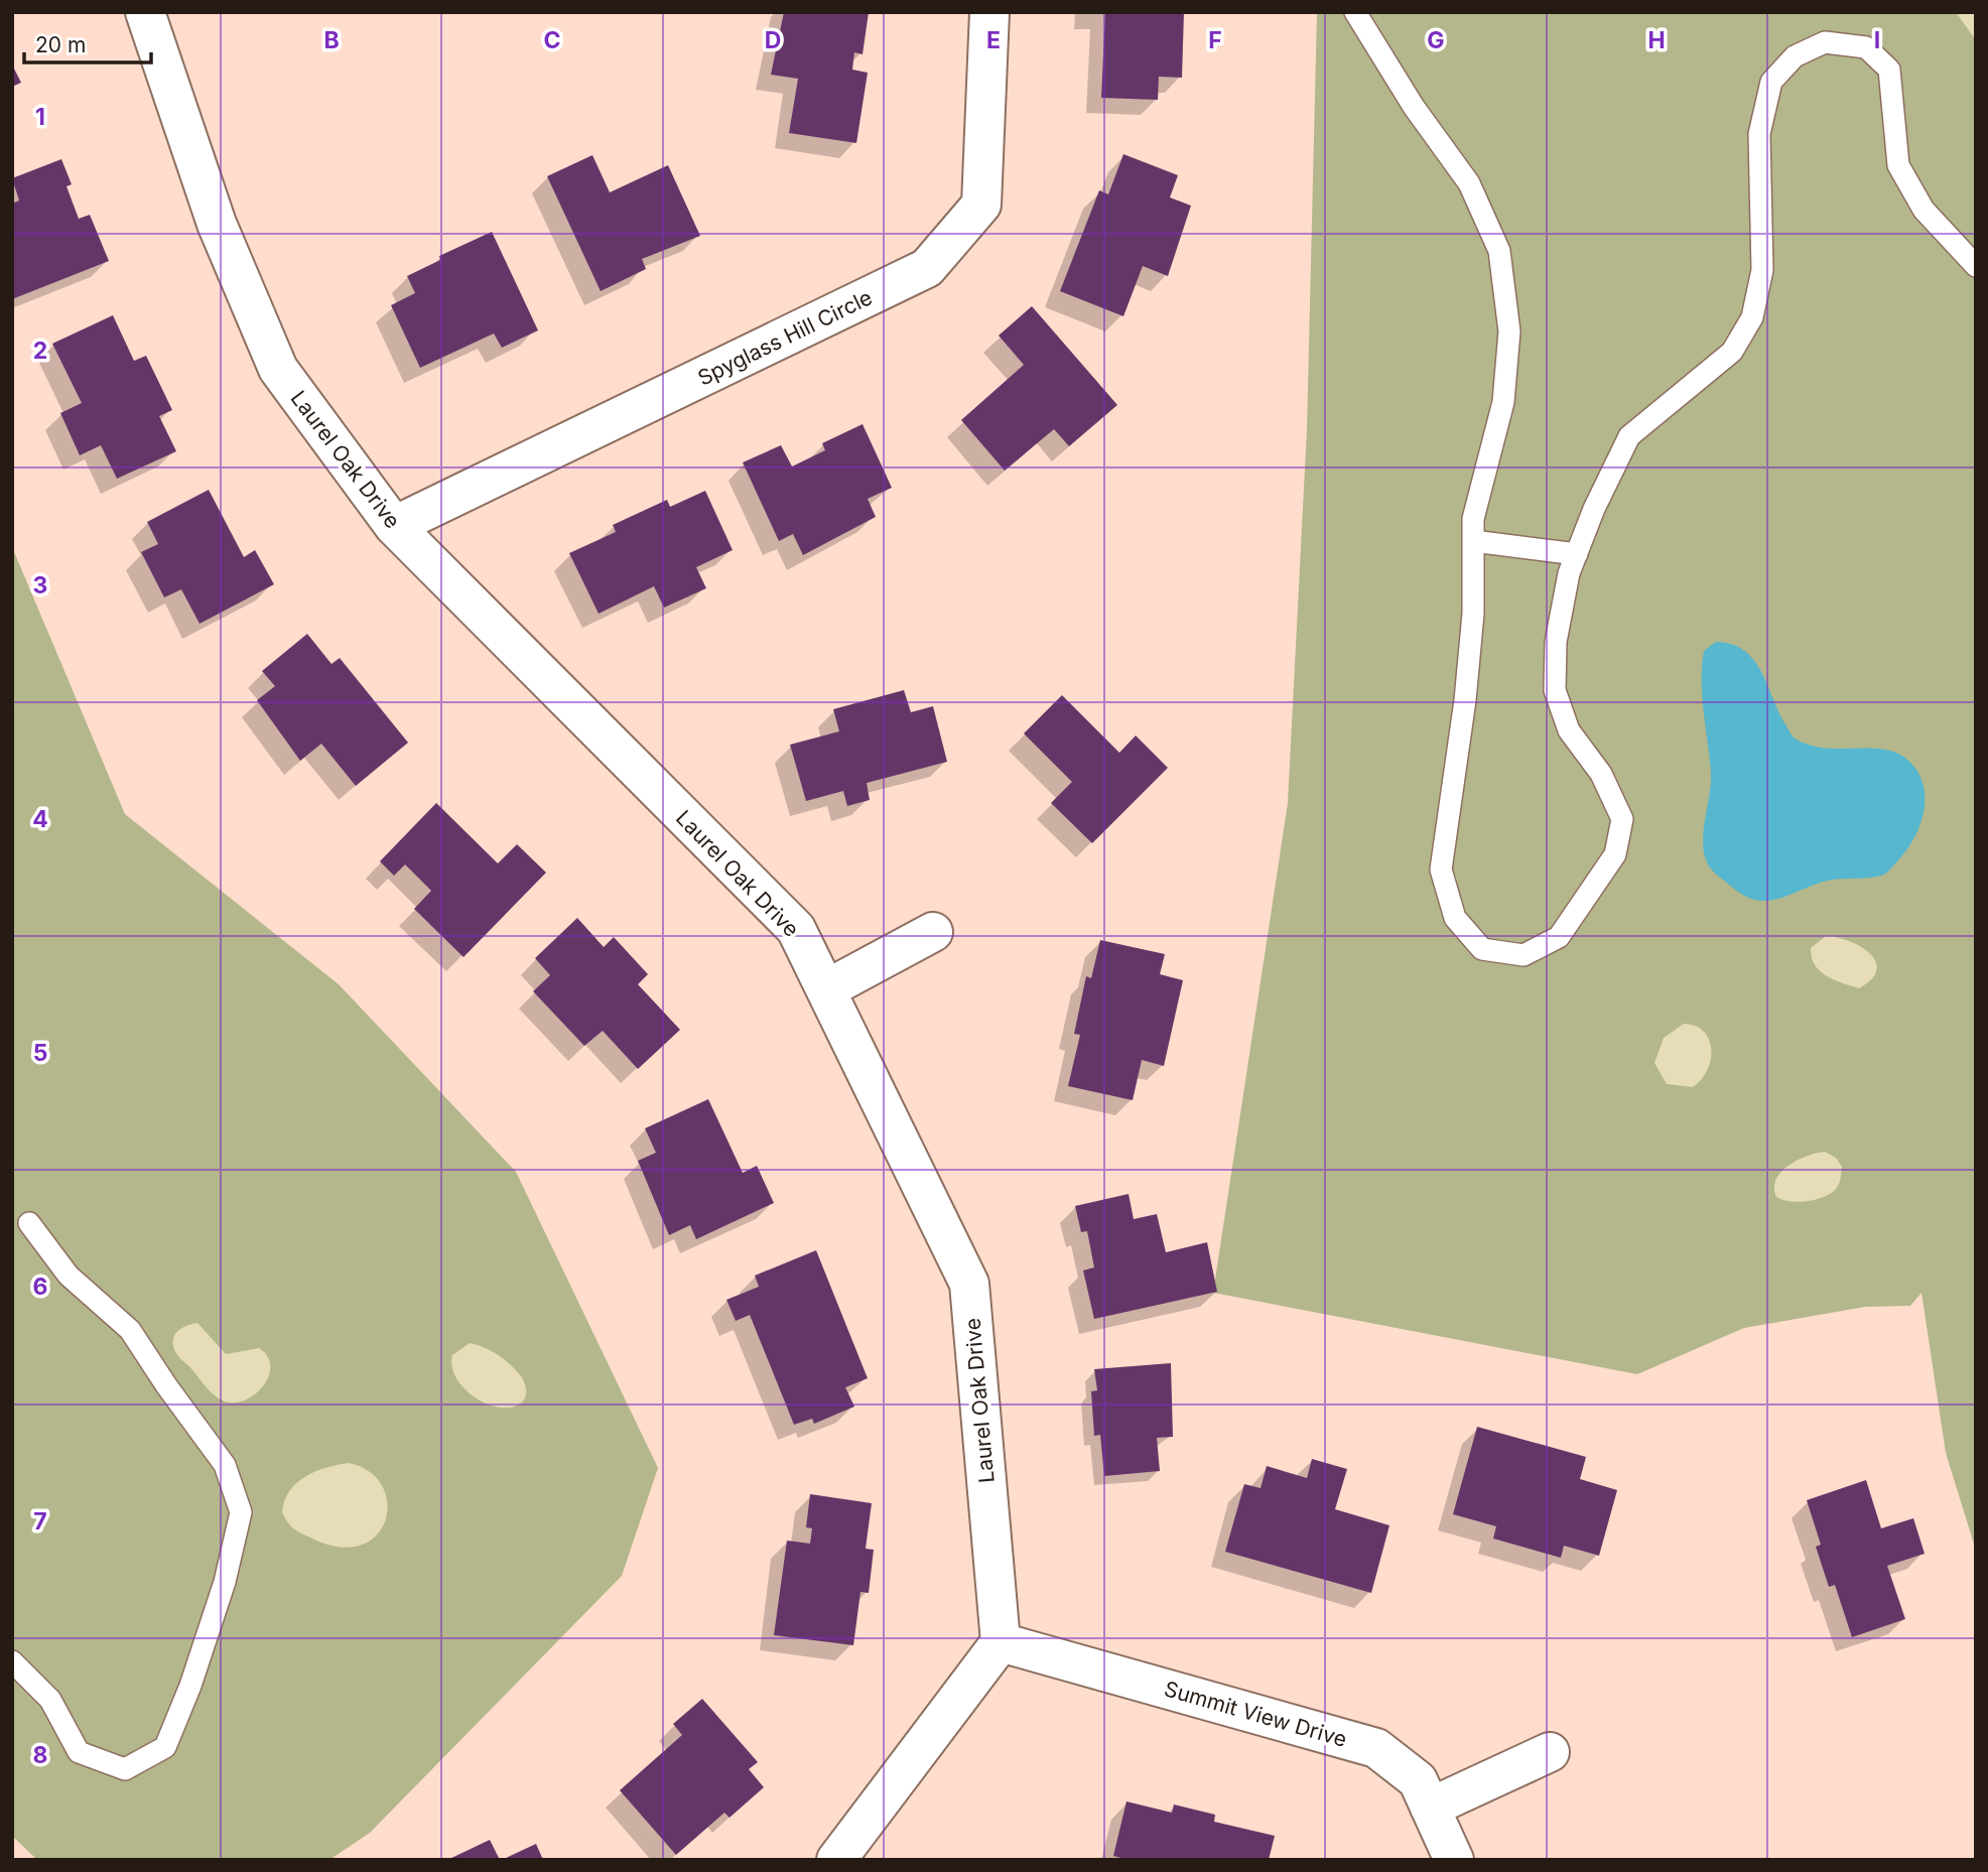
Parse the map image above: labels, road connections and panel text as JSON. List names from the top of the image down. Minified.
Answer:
{"streets":{"street":["Spyglass Hill Circle","Laurel Oak Drive","Summit View Drive"]},"crossings":[["Spyglass Hill Circle","Laurel Oak Drive"],["Laurel Oak Drive","Summit View Drive"]],"scale_bar":"20 m","grid":{"columns":["B","C","D","E","F","G","H","I"],"rows":["1","2","3","4","5","6","7","8"]}}
